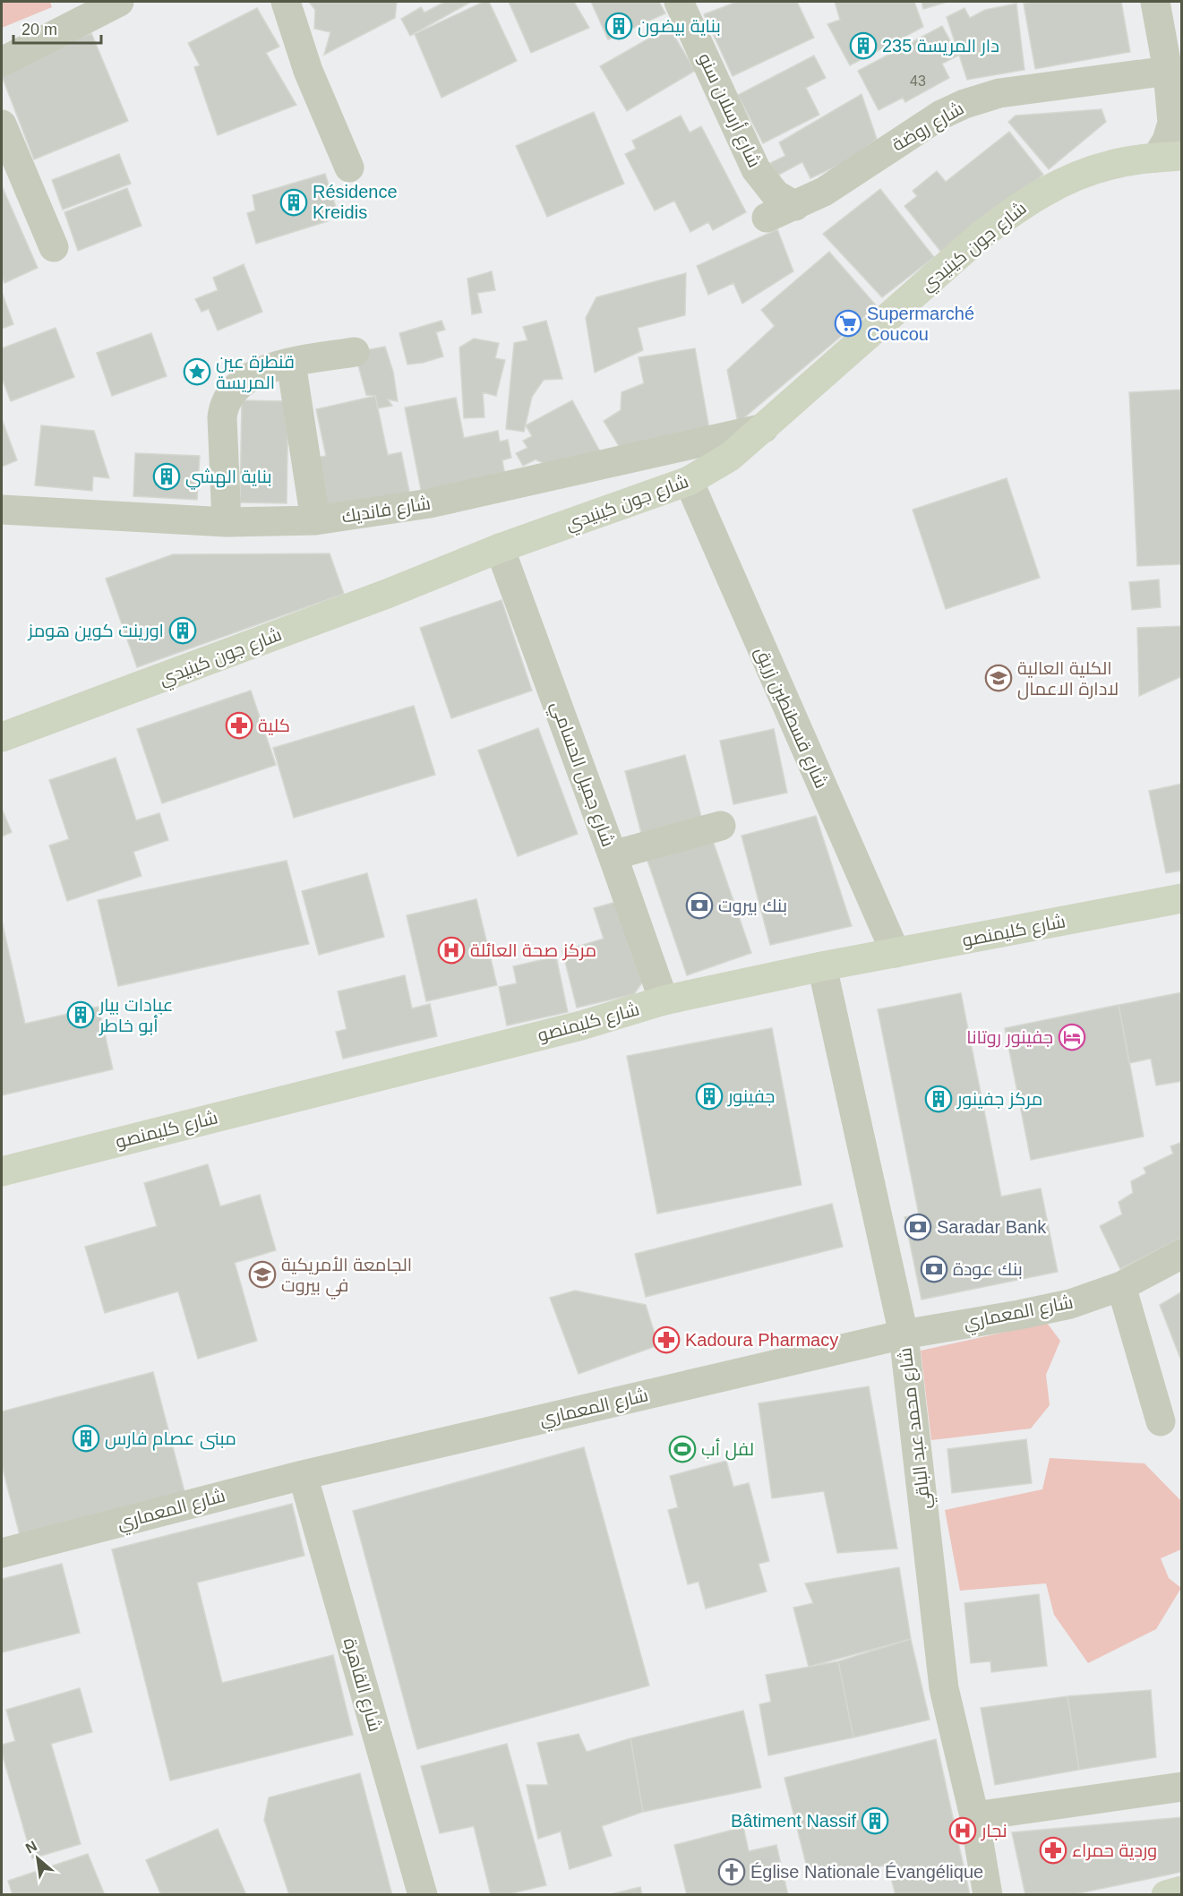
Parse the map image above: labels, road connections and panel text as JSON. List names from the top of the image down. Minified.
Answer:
{"streets":{"street":["شارع أرسلان سنو","شارع روضة","شارع جون كينيدي","شارع فانديك","شارع قسطنطين زريق","شارع جميل الحسامي","شارع كليمنصو","شارع المعماري","شارع محمد عبد الباقي","شارع القاهرة"]},"crossings":[["شارع أرسلان سنو","شارع روضة"],["شارع جون كينيدي","شارع فانديك"],["شارع جون كينيدي","شارع قسطنطين زريق"],["شارع جون كينيدي","شارع جميل الحسامي"],["شارع قسطنطين زريق","شارع كليمنصو"],["شارع جميل الحسامي","شارع كليمنصو"],["شارع كليمنصو","شارع محمد عبد الباقي"],["شارع المعماري","شارع محمد عبد الباقي"],["شارع المعماري","شارع القاهرة"]],"places":{"building":["بناية بيضون","دار المريسة 235","Résidence Kreidis","بناية الهشي","اورينت كوين هومز","عيادات بيار أبو خاطر","جفينور","مركز جفينور","مبنى عصام فارس","Bâtiment Nassif"],"supermarket":["Supermarché Coucou"],"place":["قنطرة عين المريسة"],"school or university":["الكلية العالية لادارة الاعمال","الجامعة الأمريكية في بيروت"],"pharmacy":["كلية","Kadoura Pharmacy","وردية حمراء"],"bank":["بنك بيروت","Saradar Bank","بنك عودة"],"hospital":["مركز صحة العائلة","نجار"],"hotel":["جفينور روتانا"],"sports":["لفل أب"],"church":["Église Nationale Évangélique"]},"house_numbers":["43"],"scale_bar":"20 m","north":"top left"}
